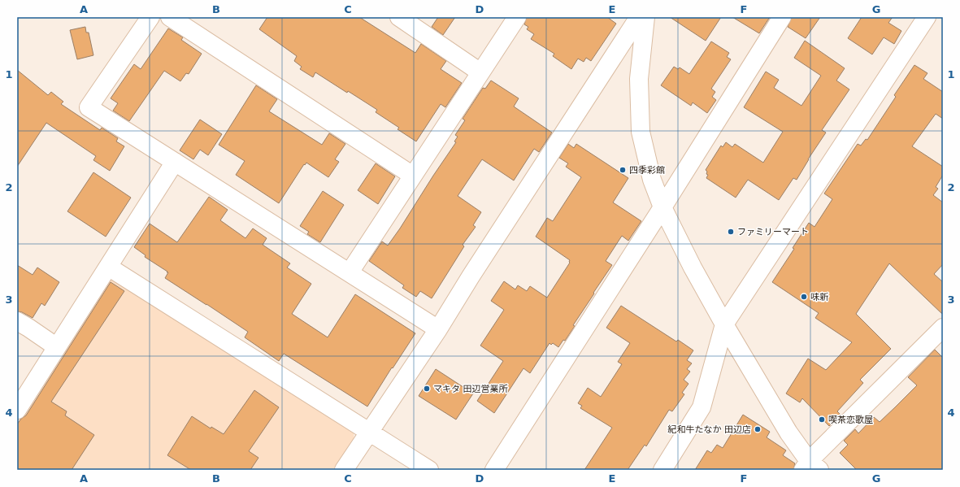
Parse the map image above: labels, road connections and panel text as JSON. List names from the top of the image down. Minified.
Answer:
{"places":["四季彩館","ファミリーマート","味新","マキタ 田辺営業所","喫茶恋歌屋","紀和牛たなか 田辺店"],"grid":{"columns":["A","B","C","D","E","F","G"],"rows":["1","2","3","4"]}}
